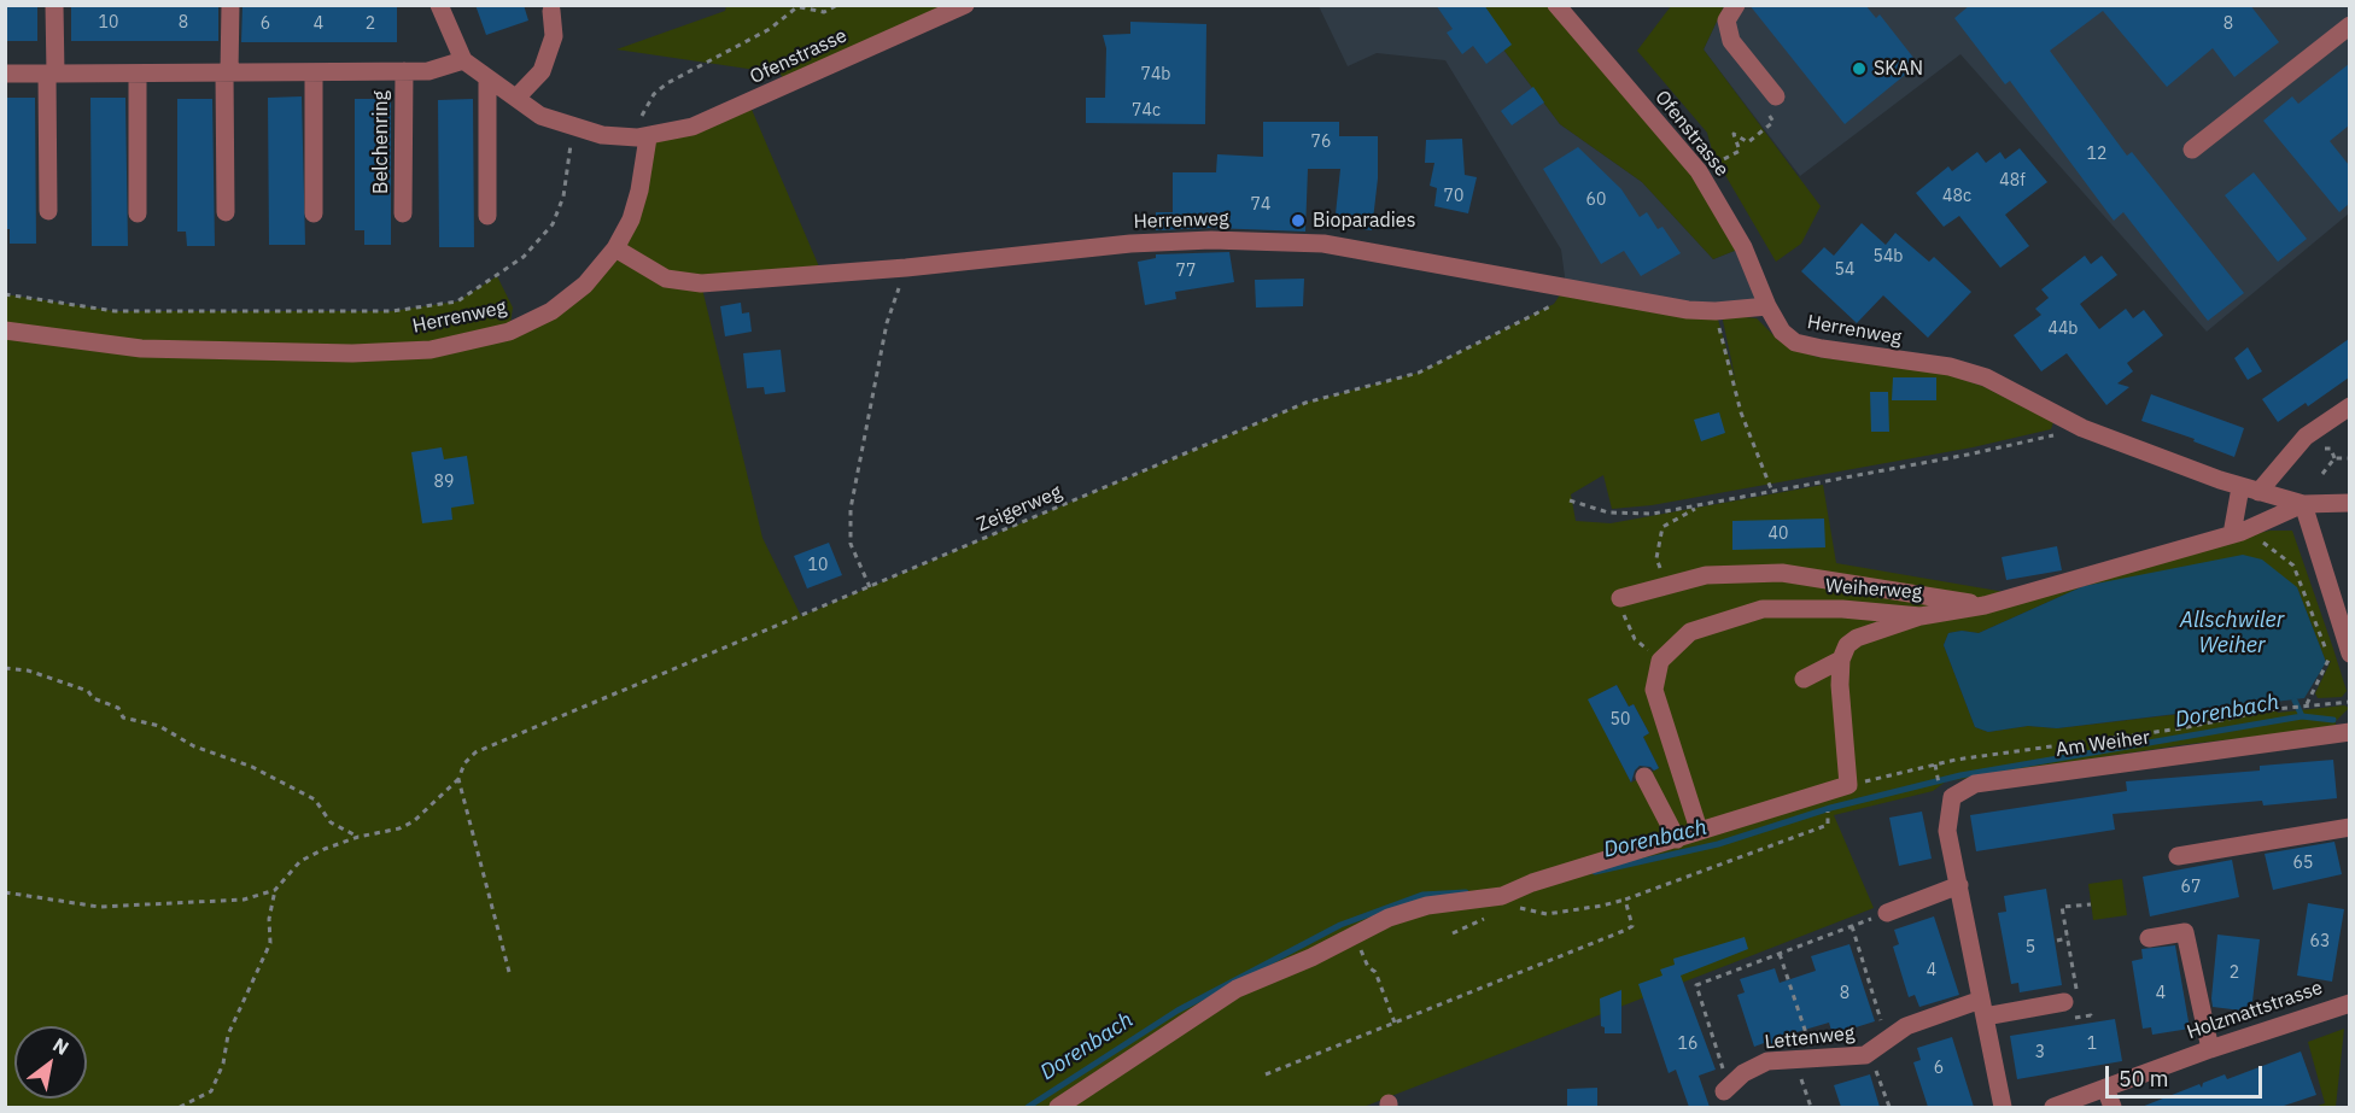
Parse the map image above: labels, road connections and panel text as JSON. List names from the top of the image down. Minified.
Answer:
{"streets":{"street":["Ofenstrasse","Belchenring","Herrenweg","Weiherweg","Am Weiher","Holzmattstrasse","Lettenweg"],"path":["Zeigerweg"]},"crossings":[["Ofenstrasse","Belchenring"],["Ofenstrasse","Herrenweg"],["Herrenweg","Zeigerweg"],["Herrenweg","Weiherweg"]],"water":["Allschwiler Weiher","Dorenbach"],"places":["SKAN","Bioparadies"],"house_numbers":["10","8","6","4","2","8","74b","74c","76","12","48f","70","48c","60","74","54b","54","77","44b","89","40","10","50","65","67","63","5","4","2","8","4","16","1","3","6"],"scale_bar":"50 m","north":"top right"}
